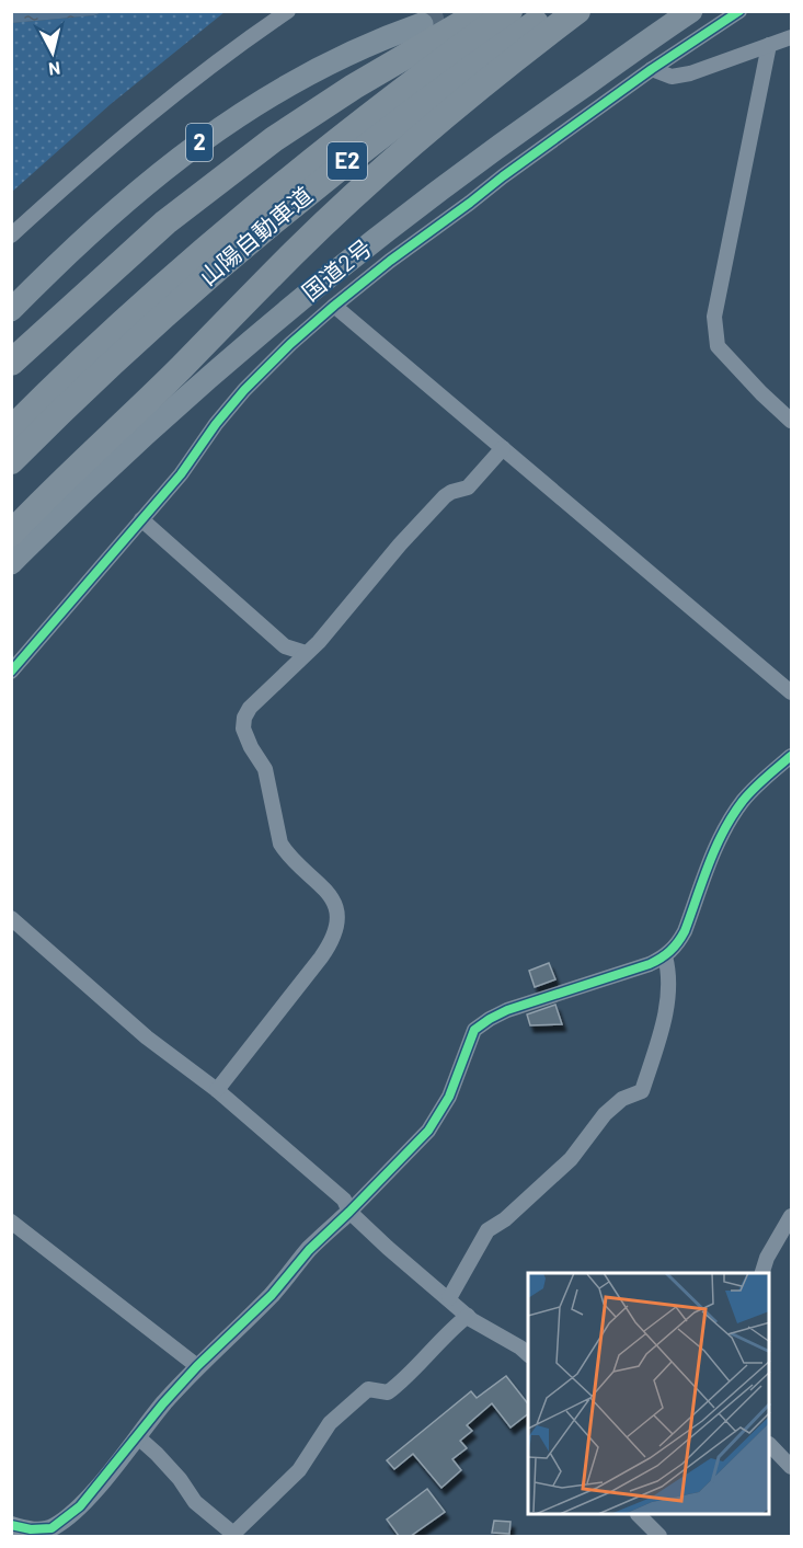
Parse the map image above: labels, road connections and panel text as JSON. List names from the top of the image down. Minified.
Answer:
{"streets":{"highway":["2","E2","山陽自動車道","国道2号"]},"north":"bottom"}
